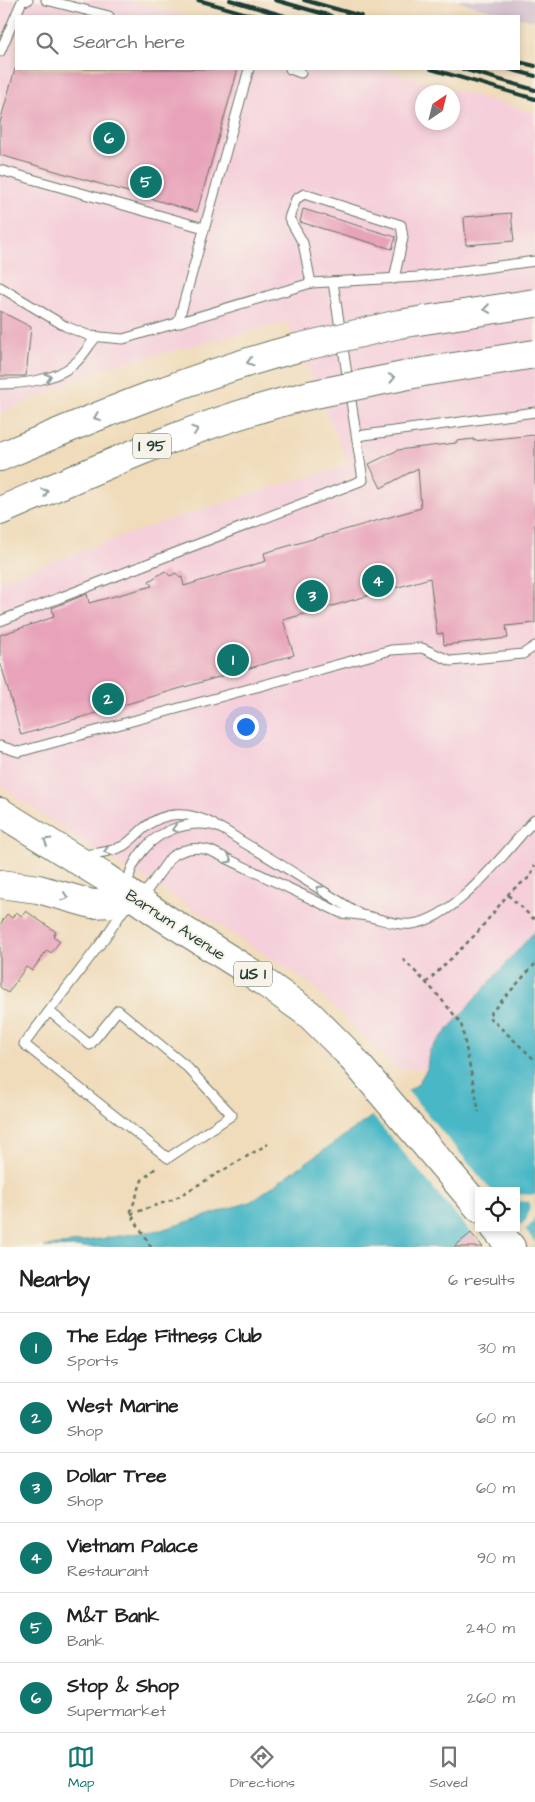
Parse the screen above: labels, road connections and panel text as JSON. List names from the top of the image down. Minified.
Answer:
{"streets":{"main road":["I 95","Barnum Avenue","US 1"]},"north":"top right","page":{"search":"Search here","pins":["6","5","4","3","1","2"],"heading":["Nearby","6 results"],"list":[{"mark":"1","name":"The Edge Fitness Club","note":"Sports","value":"30 m"},{"mark":"2","name":"West Marine","note":"Shop","value":"60 m"},{"mark":"3","name":"Dollar Tree","note":"Shop","value":"60 m"},{"mark":"4","name":"Vietnam Palace","note":"Restaurant","value":"90 m"},{"mark":"5","name":"M&T Bank","note":"Bank","value":"240 m"},{"mark":"6","name":"Stop & Shop","note":"Supermarket","value":"260 m"}],"nav":["Map","Directions","Saved"]}}
